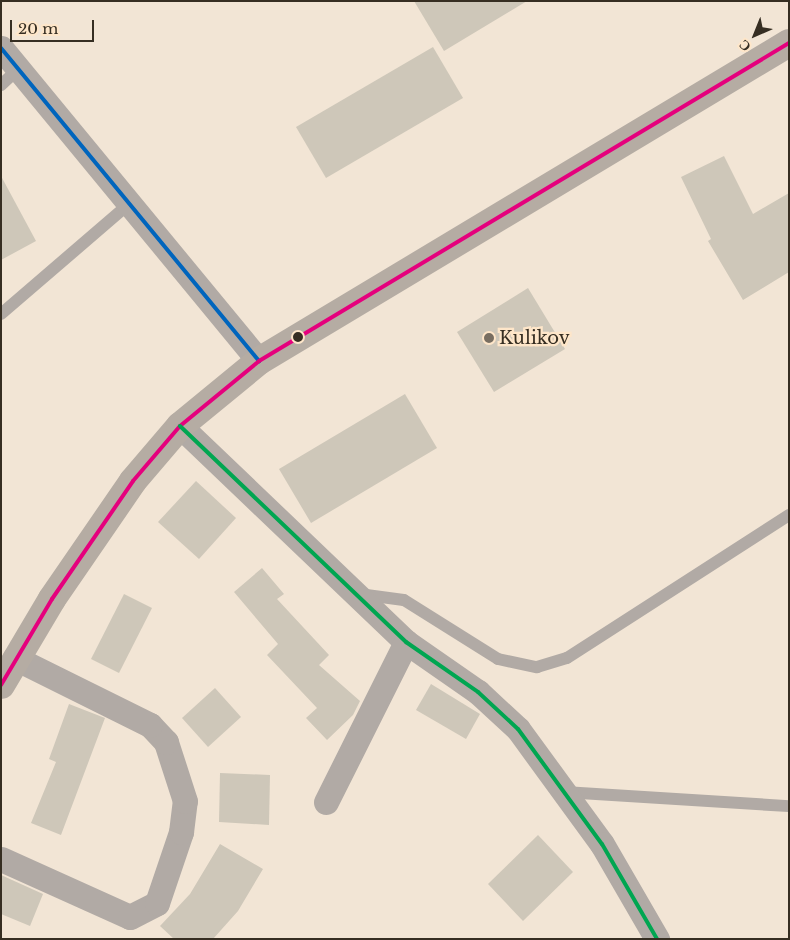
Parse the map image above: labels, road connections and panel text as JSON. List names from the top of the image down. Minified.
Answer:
{"places":["Kulikov"],"scale_bar":"20 m","north":"bottom left"}
